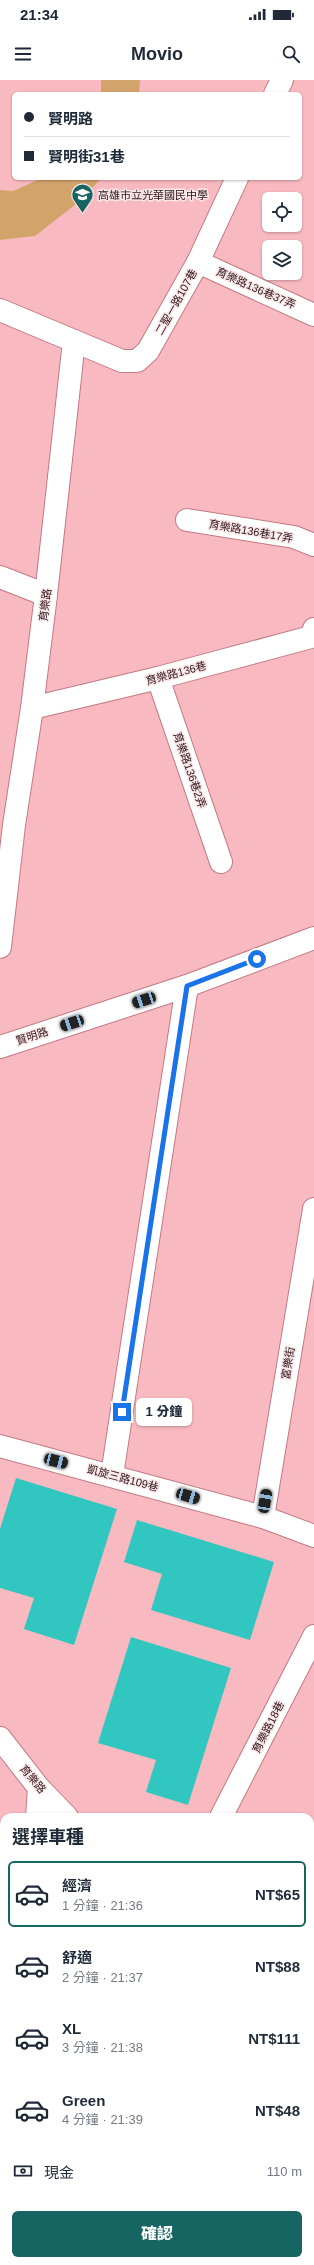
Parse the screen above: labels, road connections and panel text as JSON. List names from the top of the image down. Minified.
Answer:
{"streets":{"street":["育樂路136巷37弄","二聖一路107巷","育樂路136巷17弄","育樂路","育樂路136巷","育樂路136巷2弄","賢明路","富樂街","凱旋三路109巷","育樂路18巷"]},"crossings":[["育樂路136巷37弄","二聖一路107巷"],["二聖一路107巷","育樂路"],["育樂路","育樂路136巷"],["育樂路136巷","育樂路136巷2弄"],["富樂街","凱旋三路109巷"]],"places":{"school or university":["高雄市立光華國民中學"]},"page":{"status":"21:34","header":"Movio","banner":["賢明路","賢明街31巷"],"bubble":"1 分鐘","heading":"選擇車種","list":[{"name":"經濟","note":"1 分鐘 · 21:36","value":"NT$65"},{"name":"舒適","note":"2 分鐘 · 21:37","value":"NT$88"},{"name":"XL","note":"3 分鐘 · 21:38","value":"NT$111"},{"name":"Green","note":"4 分鐘 · 21:39","value":"NT$48"}],"pay":["現金","110 m"],"buttons":"確認"}}
